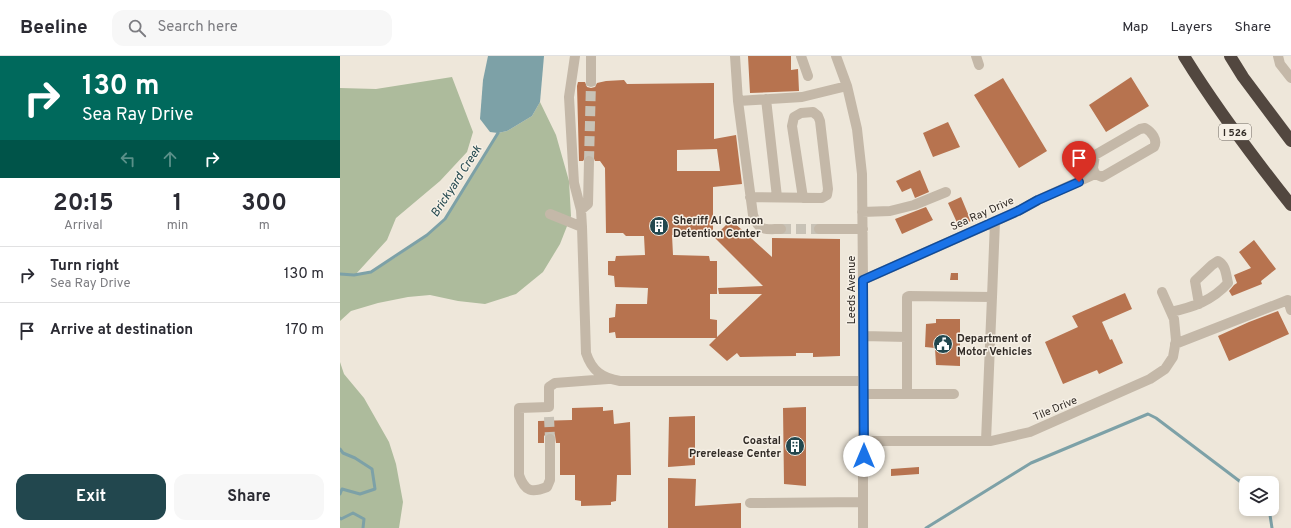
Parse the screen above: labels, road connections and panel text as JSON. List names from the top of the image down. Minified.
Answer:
{"streets":{"highway":["I 526"],"street":["Sea Ray Drive","Leeds Avenue","Tile Drive"]},"crossings":[["Sea Ray Drive","Leeds Avenue"],["Leeds Avenue","Tile Drive"]],"water":["Brickyard Creek"],"places":{"building":["Sheriff Al Cannon Detention Center","Coastal Prerelease Center"],"public building":["Department of Motor Vehicles"]},"page":{"header":"Beeline","search":"Search here","nav":["Map","Layers","Share"],"turn":["130 m","Sea Ray Drive"],"eta":["20:15","Arrival","1","min","300","m"],"list":[{"name":"Turn right","note":"Sea Ray Drive","value":"130 m"},{"name":"Arrive at destination","value":"170 m"}],"buttons":["Exit","Share"]}}
